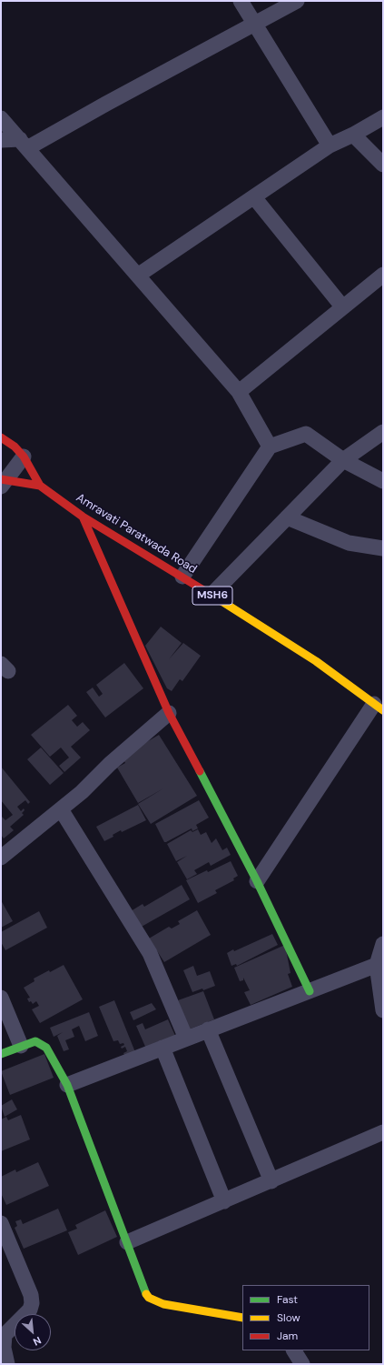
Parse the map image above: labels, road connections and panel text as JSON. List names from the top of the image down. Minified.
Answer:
{"streets":{"street":["Amravati Paratwada Road","MSH6"]},"legend":["Fast","Slow","Jam"],"north":"bottom right"}
